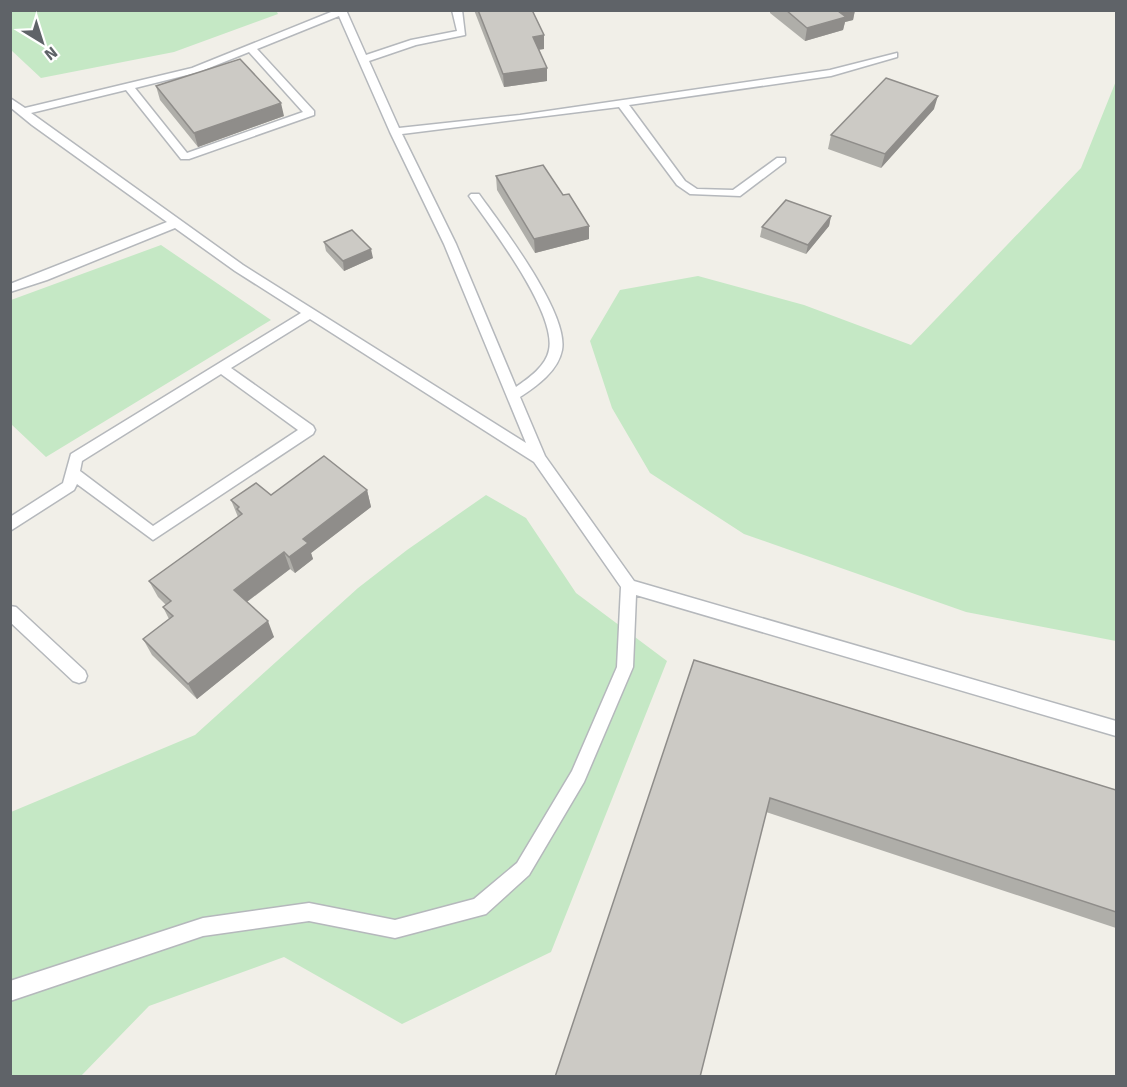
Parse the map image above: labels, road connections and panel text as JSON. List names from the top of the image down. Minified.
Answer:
{"north":"bottom right"}
